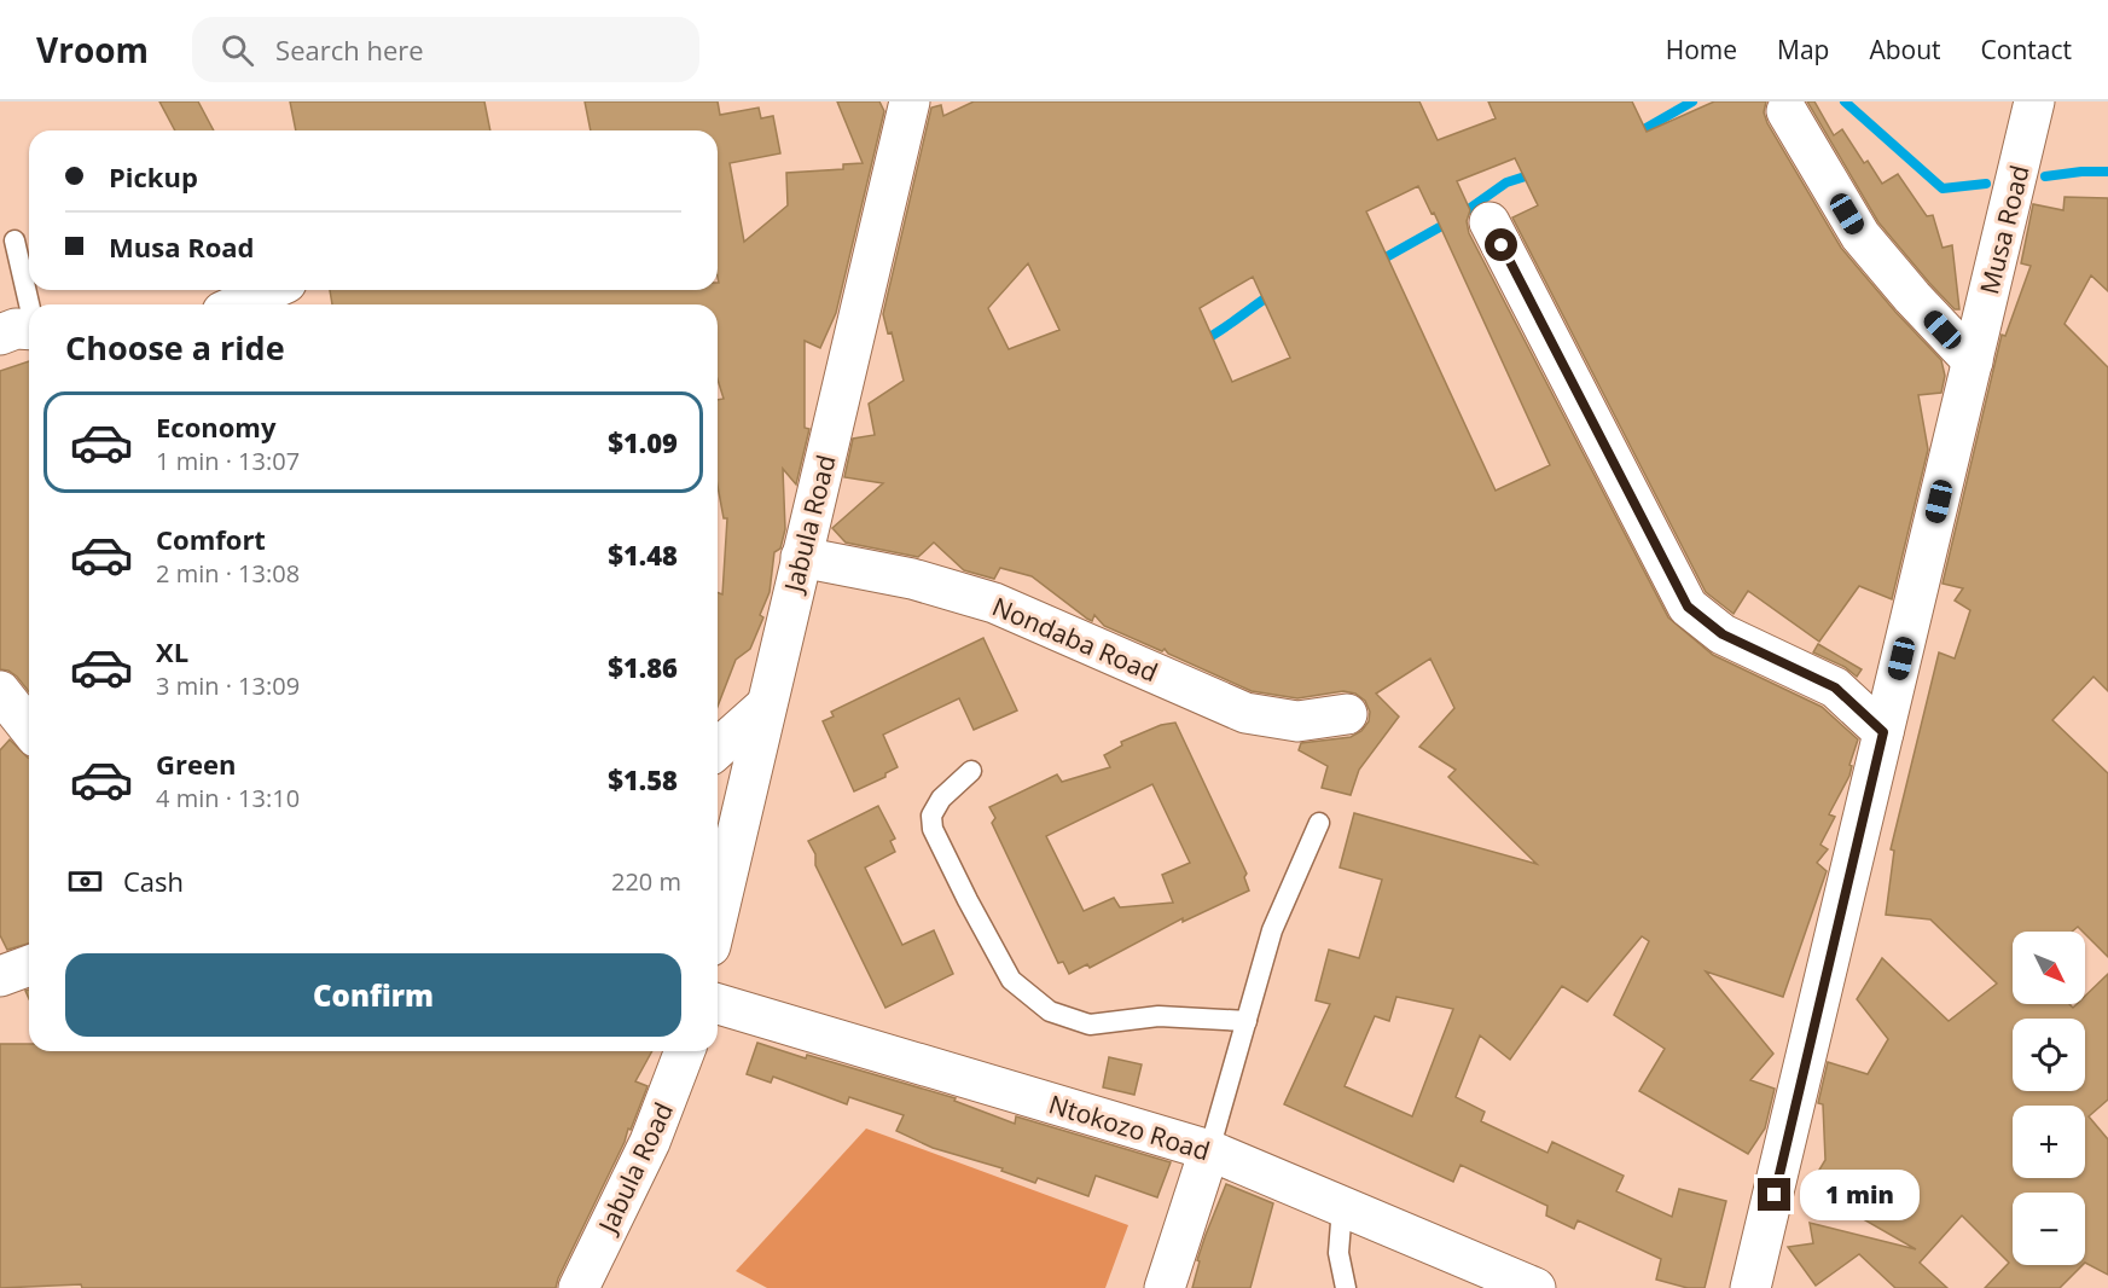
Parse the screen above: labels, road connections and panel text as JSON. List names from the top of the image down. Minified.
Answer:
{"streets":{"street":["Musa Road","Jabula Road","Nondaba Road","Ntokozo Road"]},"crossings":[["Jabula Road","Nondaba Road"]],"north":"bottom right","page":{"header":"Vroom","search":"Search here","nav":["Home","Map","About","Contact"],"banner":["Pickup","Musa Road"],"heading":"Choose a ride","list":[{"name":"Economy","note":"1 min · 13:07","value":"$1.09"},{"name":"Comfort","note":"2 min · 13:08","value":"$1.48"},{"name":"XL","note":"3 min · 13:09","value":"$1.86"},{"name":"Green","note":"4 min · 13:10","value":"$1.58"}],"pay":["Cash","220 m"],"map_buttons":["+","−"],"buttons":"Confirm","bubble":"1 min"}}
